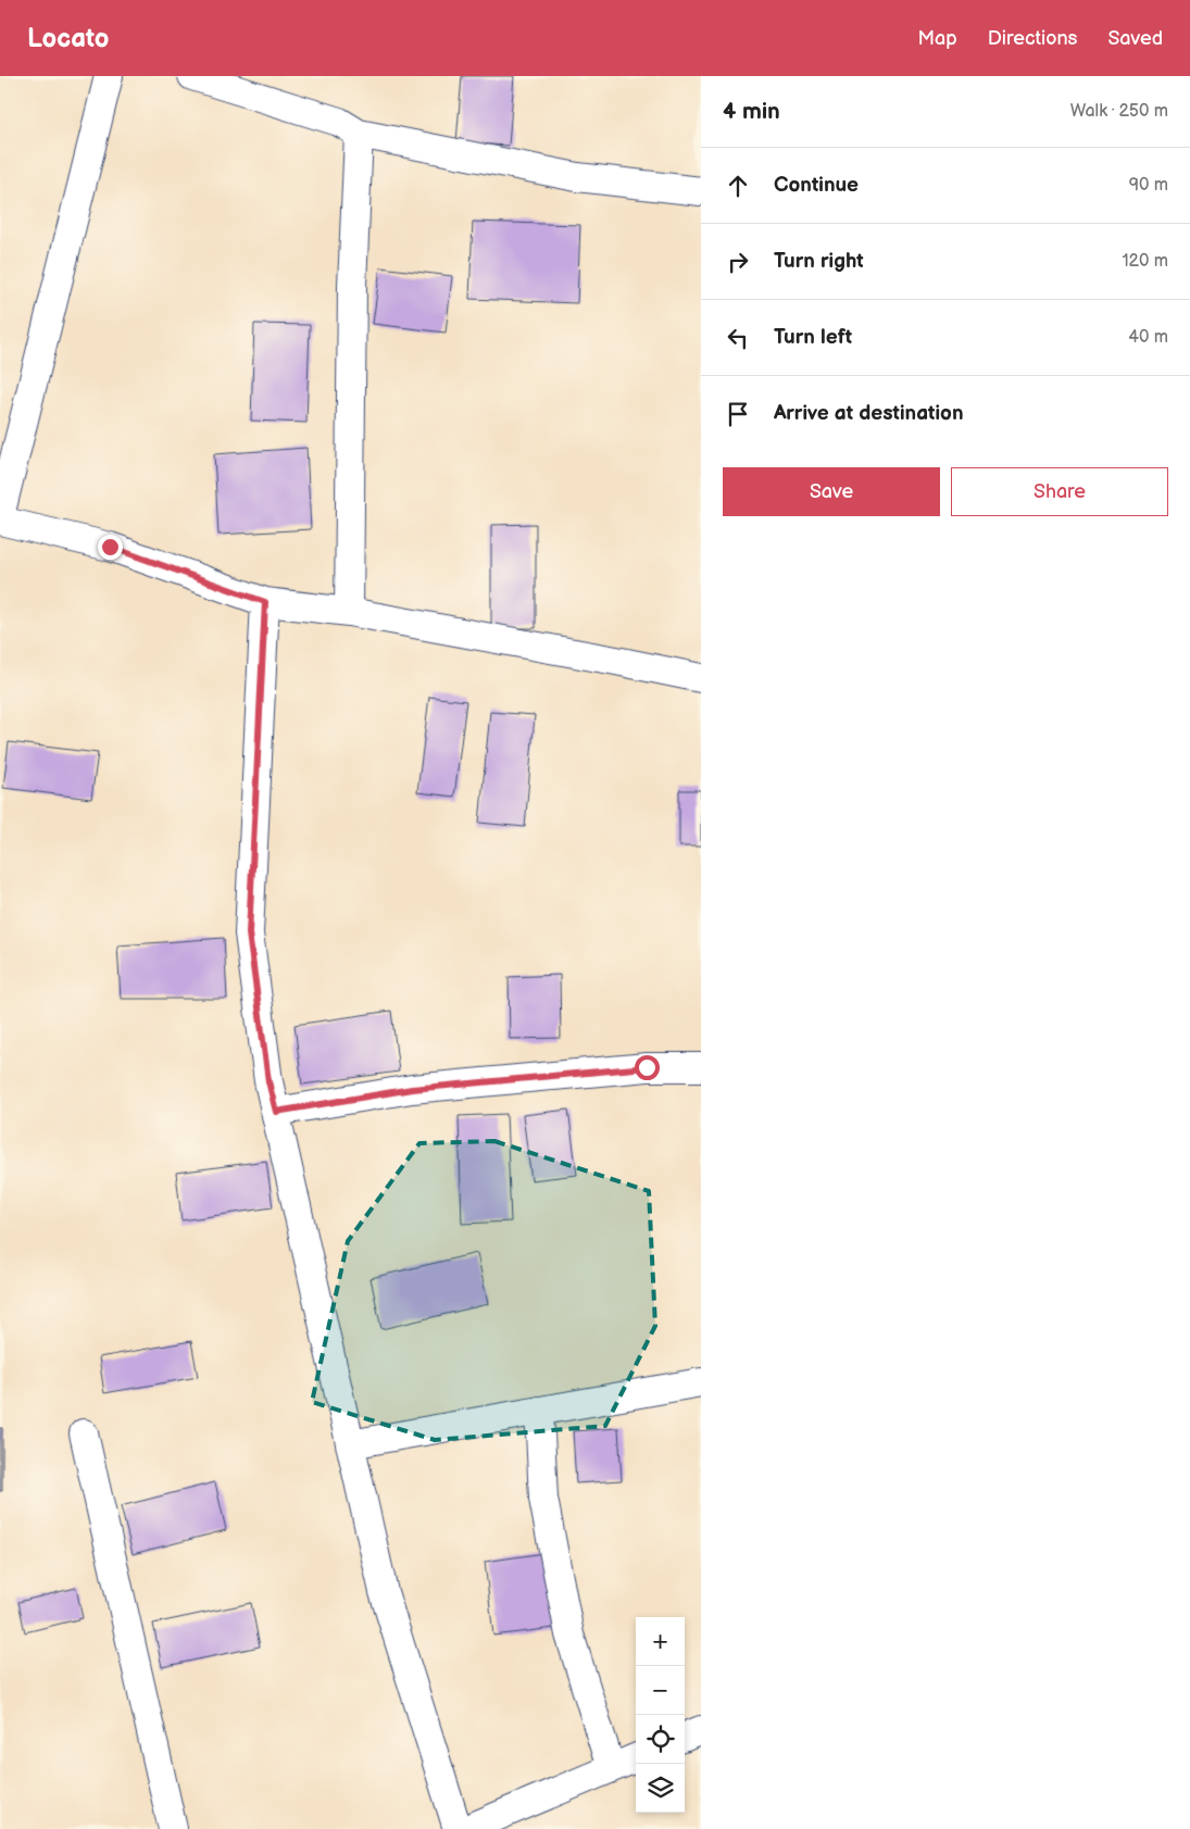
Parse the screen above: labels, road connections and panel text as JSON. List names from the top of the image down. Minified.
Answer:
{"page":{"header":"Locato","nav":["Map","Directions","Saved"],"heading":["4 min","Walk · 250 m"],"list":[["Continue","90 m"],["Turn right","120 m"],["Turn left","40 m"],"Arrive at destination"],"buttons":["Save","Share"],"map_buttons":["+","−"]}}
